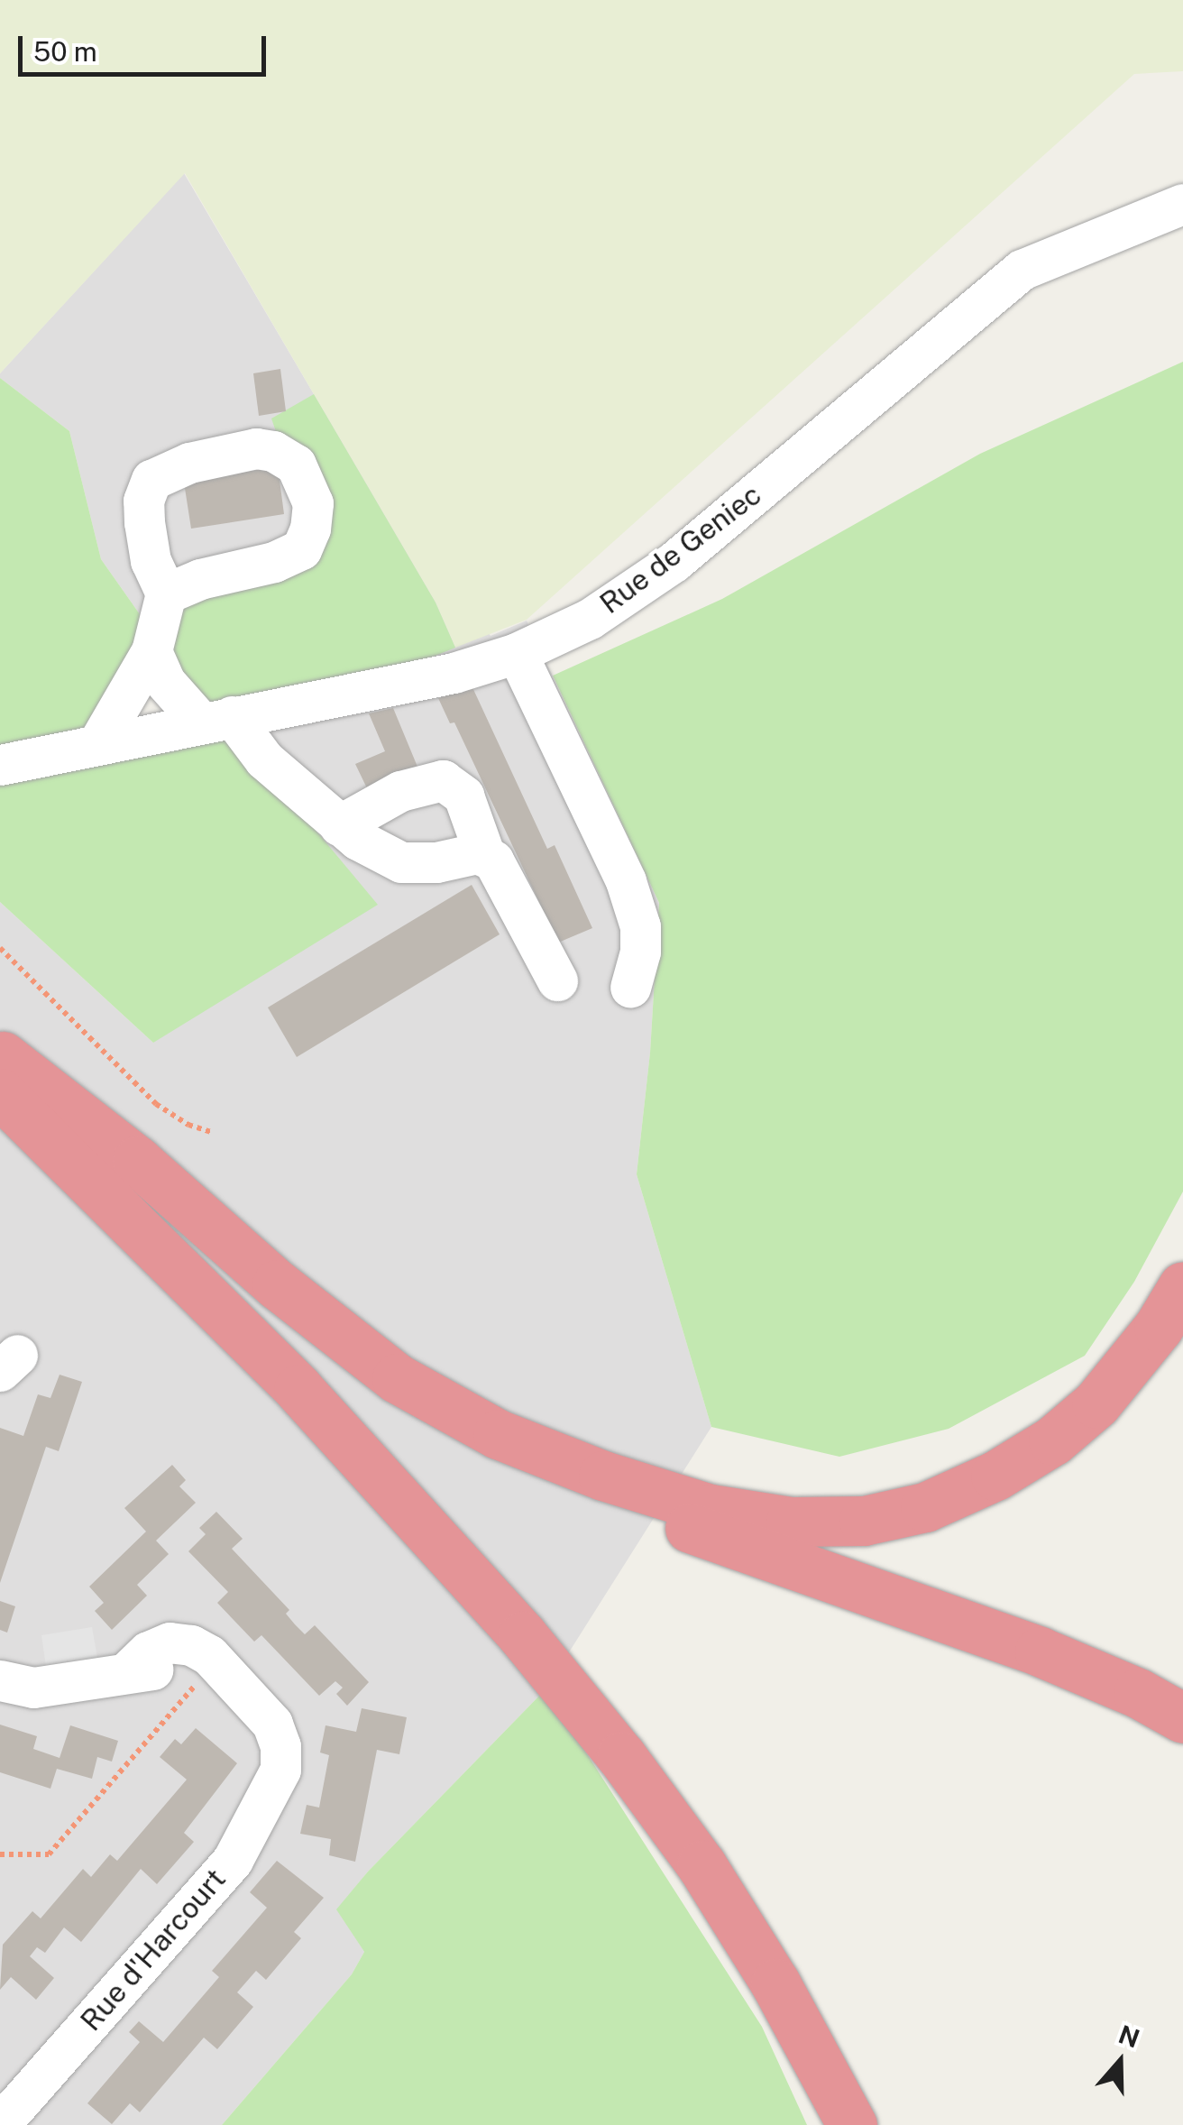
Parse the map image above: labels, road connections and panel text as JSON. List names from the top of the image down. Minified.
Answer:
{"streets":{"street":["Rue de Geniec","Rue d'Harcourt"]},"scale_bar":"50 m","north":"top"}
